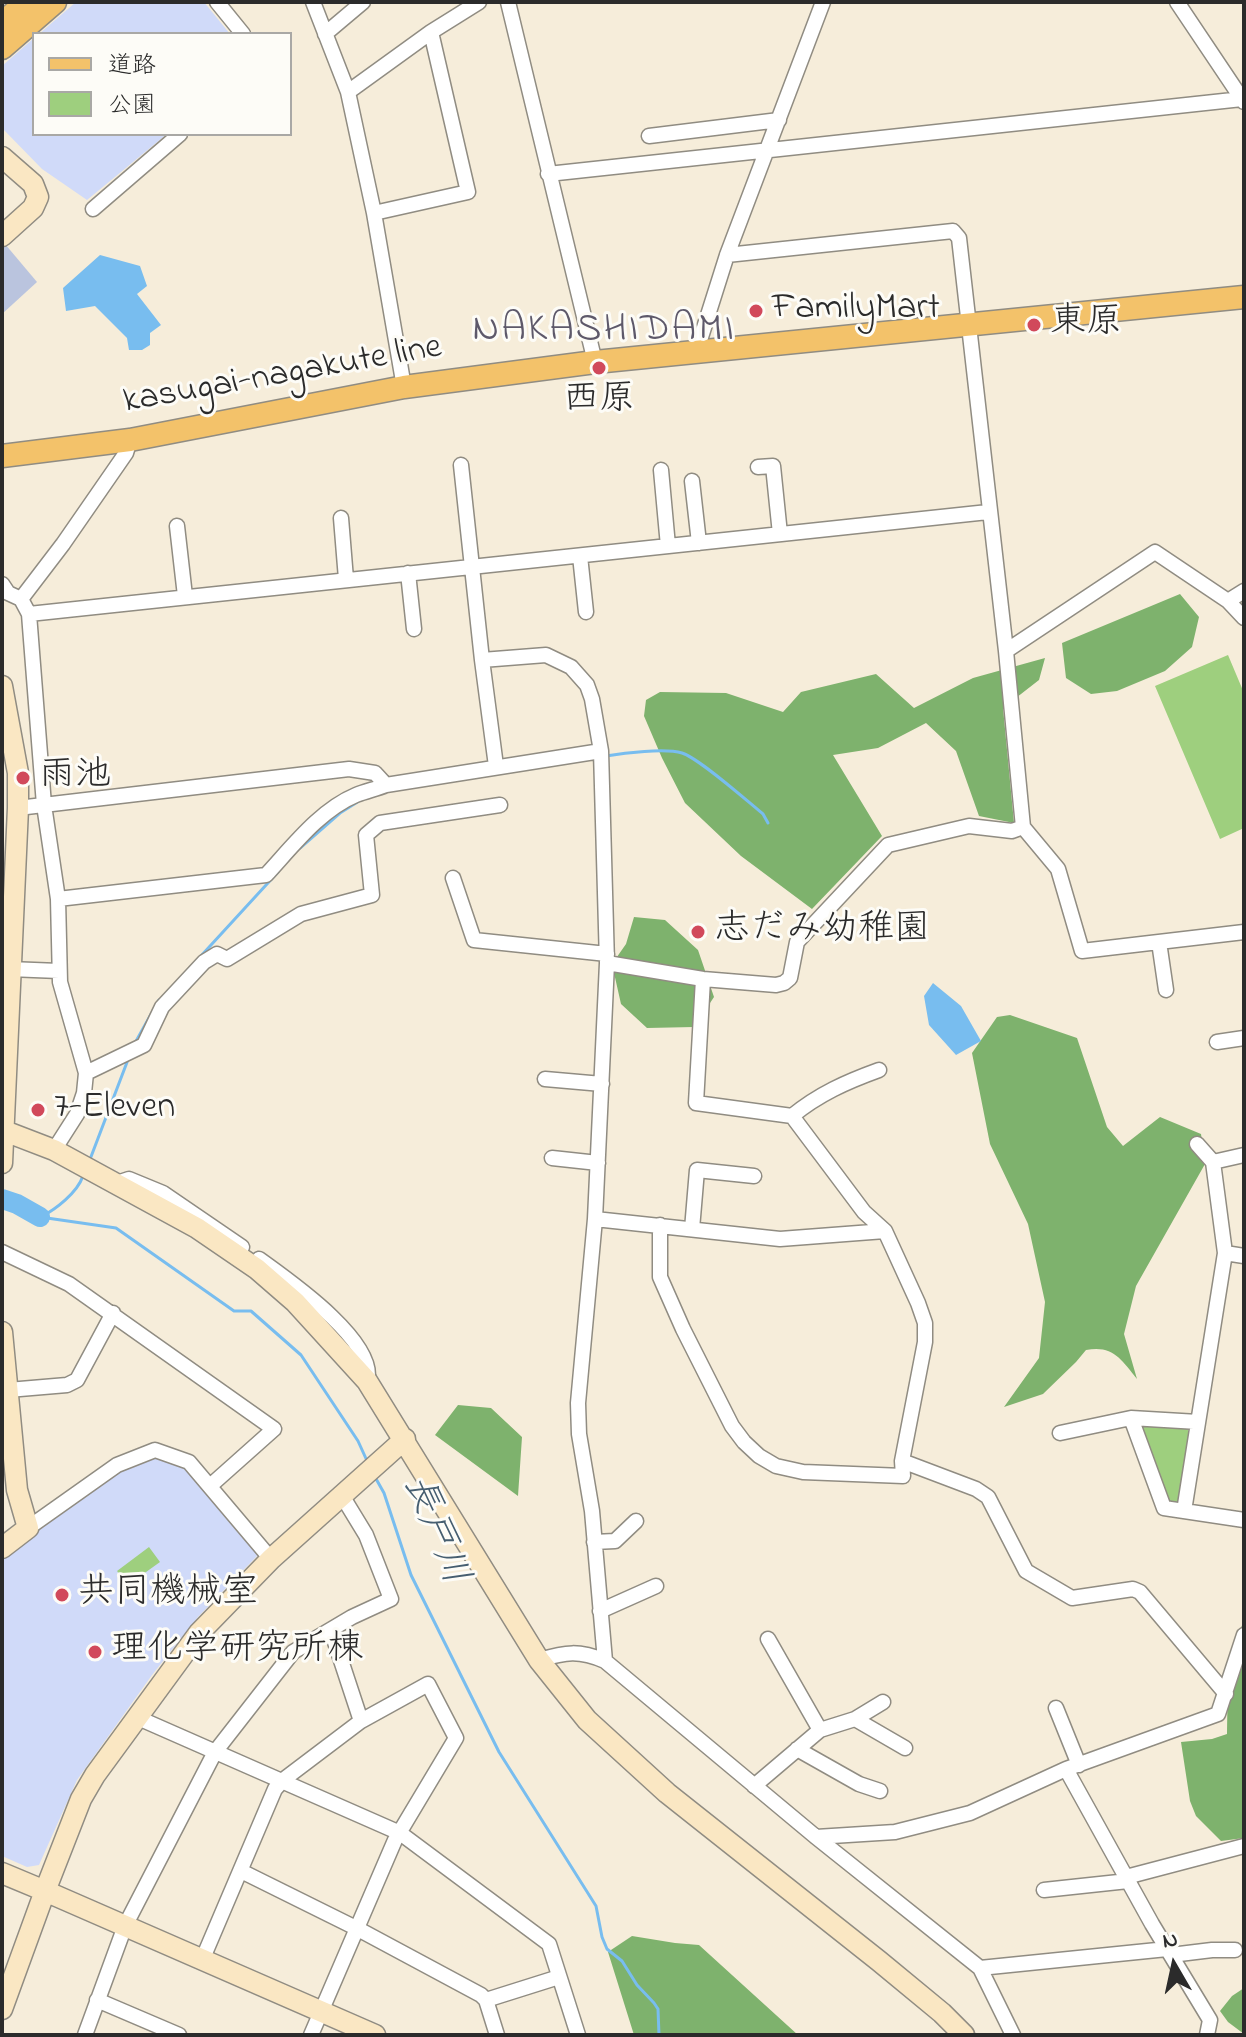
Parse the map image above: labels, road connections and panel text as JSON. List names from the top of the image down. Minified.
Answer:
{"streets":{"main road":["kasugai-nagakute line"]},"districts":["NAKASHIDAMI"],"water":["長戸川"],"places":["FamilyMart","東原","西原","雨池","志だみ幼稚園","7-Eleven","共同機械室","理化学研究所棟"],"legend":["道路","公園"],"north":"top"}
